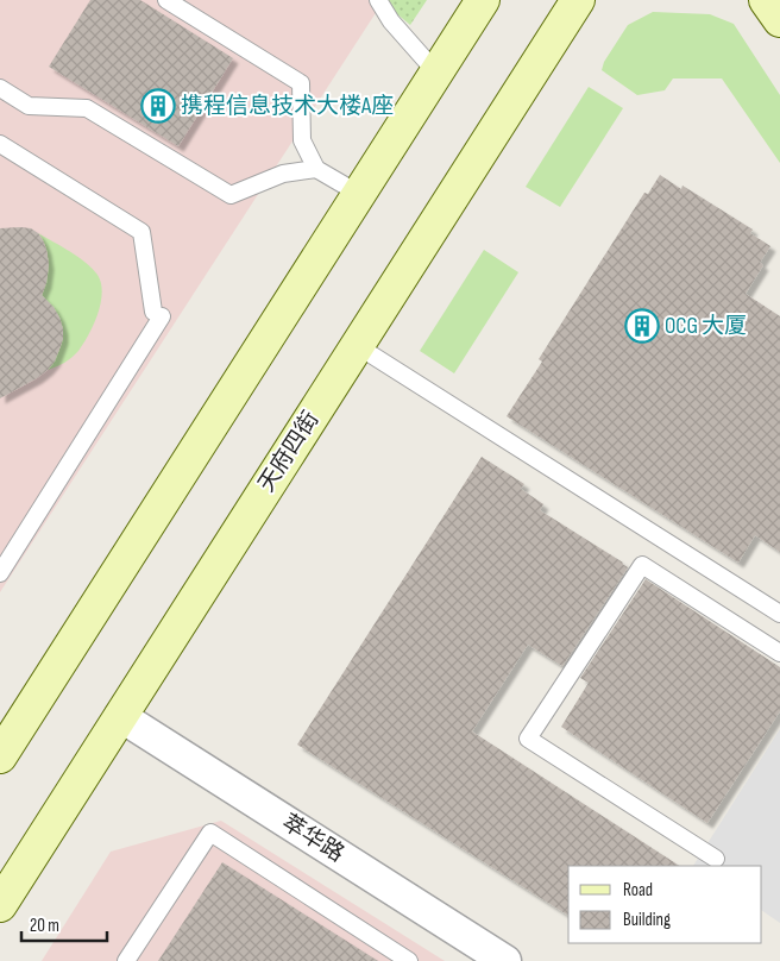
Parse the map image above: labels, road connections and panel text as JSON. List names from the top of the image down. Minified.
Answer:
{"streets":{"main road":["天府四街"],"street":["萃华路"]},"crossings":[["天府四街","萃华路"]],"places":{"building":["携程信息技术大楼A座","OCG 大厦"]},"legend":["Road","Building"],"scale_bar":"20 m"}
